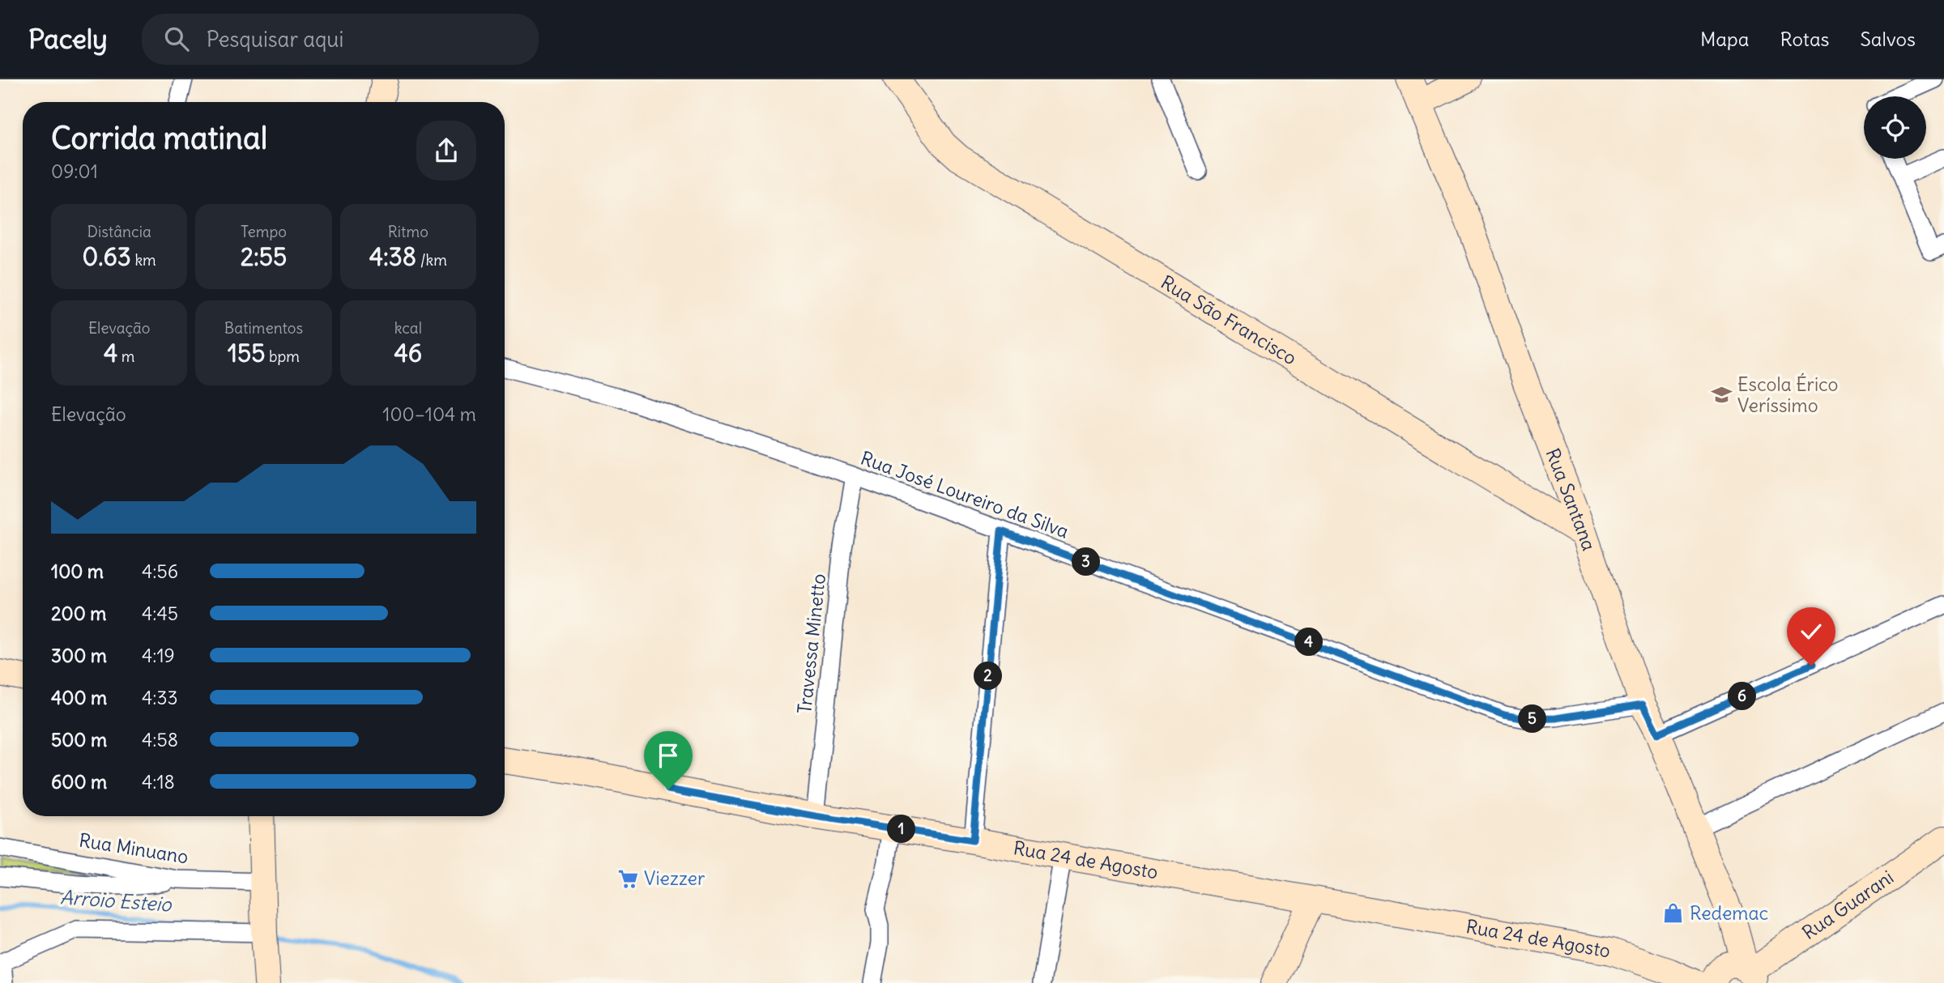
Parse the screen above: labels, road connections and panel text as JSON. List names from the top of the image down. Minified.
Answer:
{"streets":{"main road":["Rua São Francisco","Rua Santana","Rua 24 de Agosto","Rua Guarani"],"street":["Rua José Loureiro da Silva","Travessa Minetto","Rua Minuano"]},"crossings":[["Rua São Francisco","Rua Santana"],["Rua José Loureiro da Silva","Rua Santana"],["Rua José Loureiro da Silva","Travessa Minetto"],["Rua Santana","Rua 24 de Agosto"],["Rua Santana","Rua Guarani"],["Travessa Minetto","Rua 24 de Agosto"],["Rua 24 de Agosto","Rua Guarani"]],"water":["Arroio Esteio"],"places":{"school or university":["Escola Érico Veríssimo"],"supermarket":["Viezzer"],"shop":["Redemac"]},"page":{"header":"Pacely","search":"Pesquisar aqui","nav":["Mapa","Rotas","Salvos"],"heading":["Corrida matinal","09:01"],"stats":[["Distância","0.63 km"],["Tempo","2:55"],["Ritmo","4:38 /km"],["Elevação","4 m"],["Batimentos","155 bpm"],["kcal","46"]],"chart":["Elevação","100–104 m"],"pins":["3","4","2","6","5","1"],"list":[{"name":"100 m","note":"4:56"},{"name":"200 m","note":"4:45"},{"name":"300 m","note":"4:19"},{"name":"400 m","note":"4:33"},{"name":"500 m","note":"4:58"},{"name":"600 m","note":"4:18"}]}}
